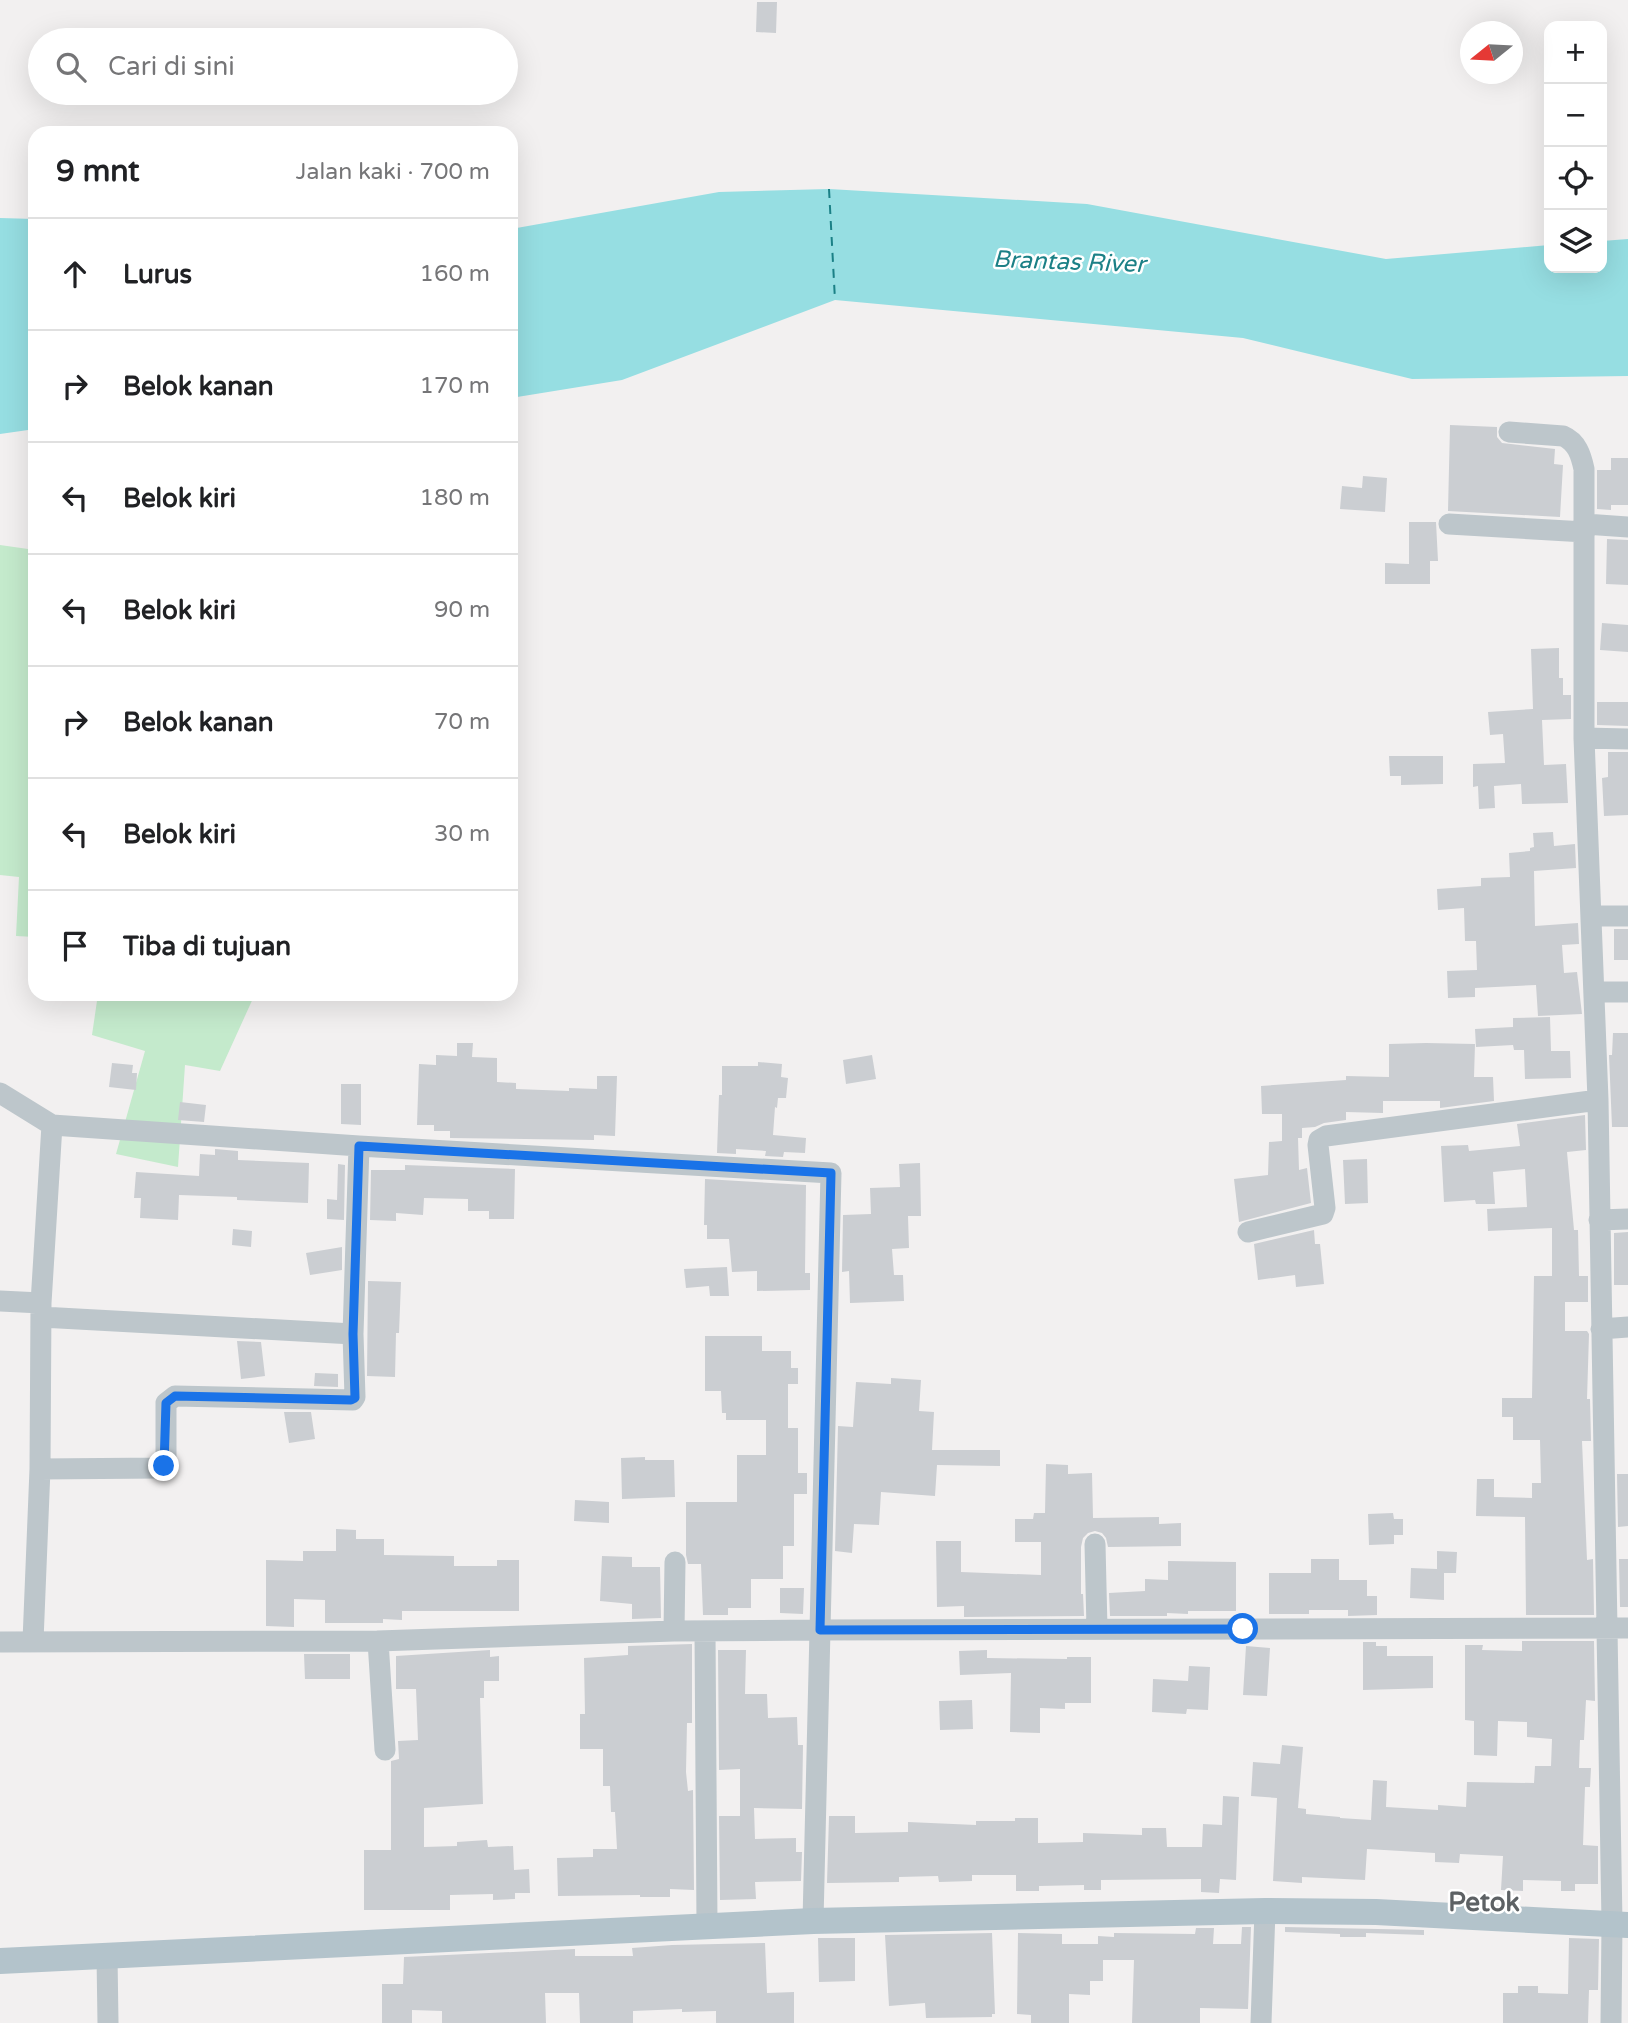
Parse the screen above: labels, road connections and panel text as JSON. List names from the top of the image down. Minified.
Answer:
{"districts":["Petok"],"water":["Brantas River"],"north":"left","page":{"map_buttons":["+","−"],"search":"Cari di sini","heading":["9 mnt","Jalan kaki · 700 m"],"list":[["Lurus","160 m"],["Belok kanan","170 m"],["Belok kiri","180 m"],["Belok kiri","90 m"],["Belok kanan","70 m"],["Belok kiri","30 m"],"Tiba di tujuan"]}}
